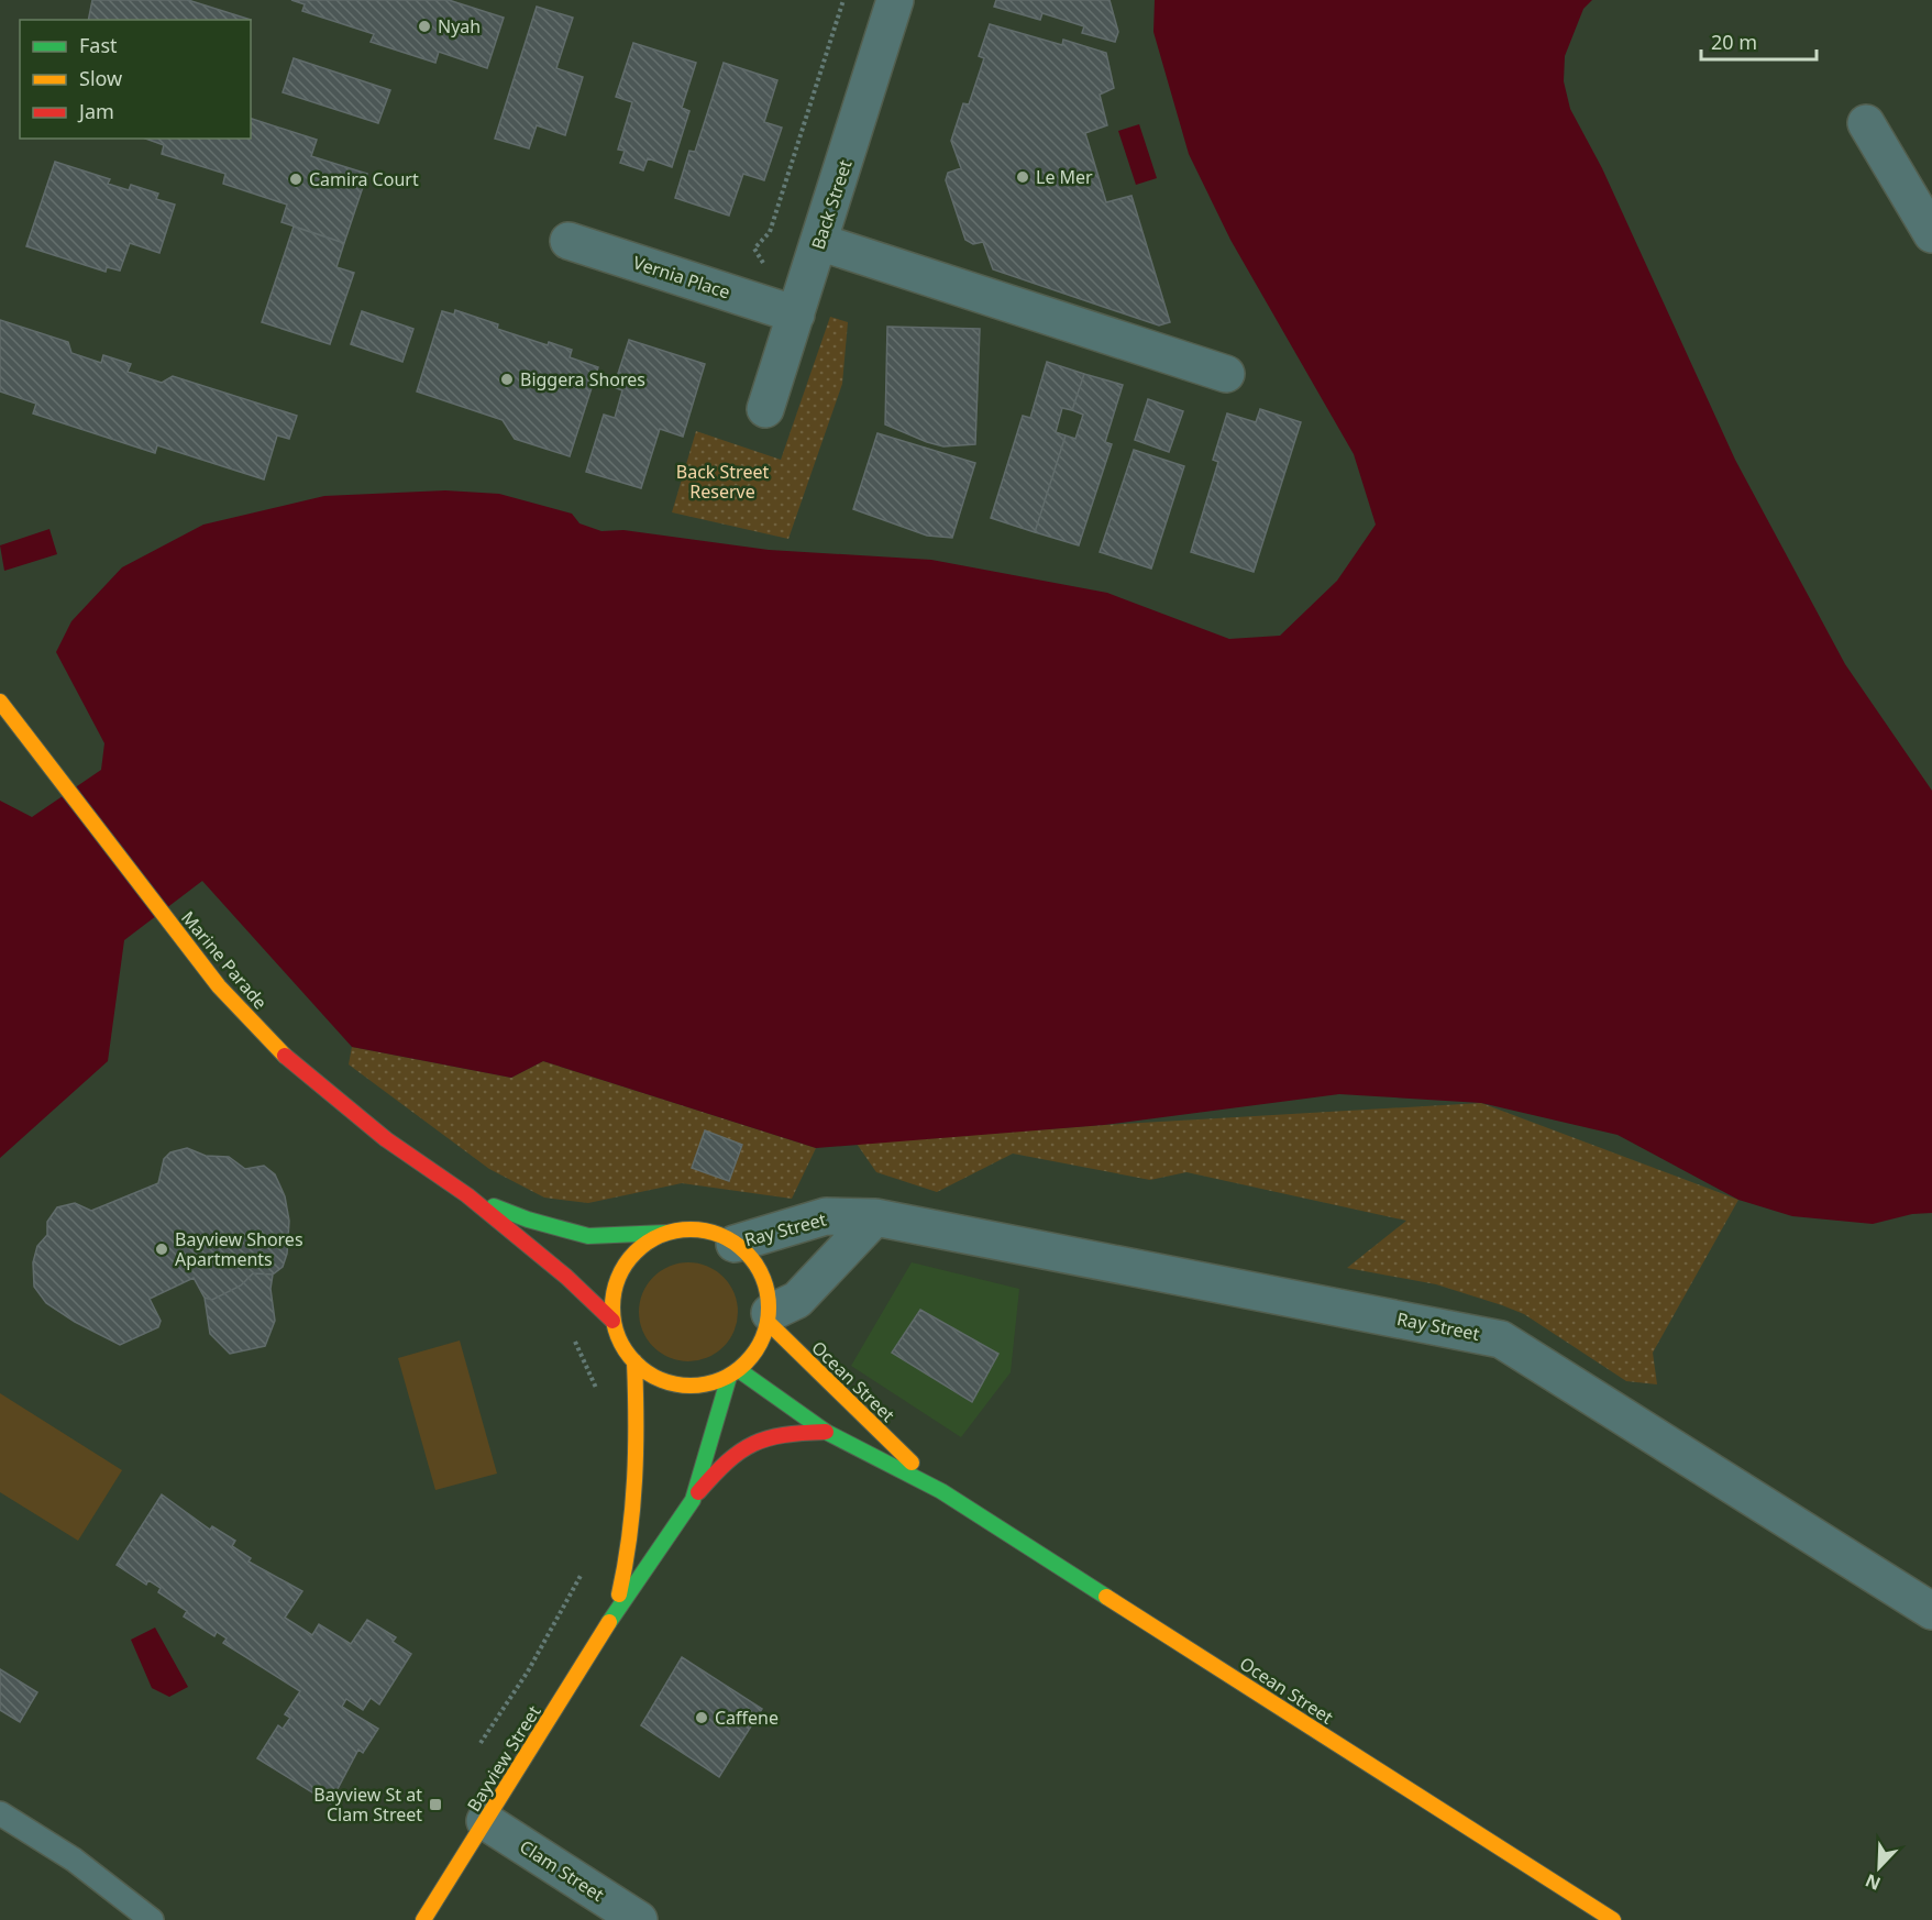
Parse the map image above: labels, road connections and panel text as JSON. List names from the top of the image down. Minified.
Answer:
{"streets":{"main road":["Marine Parade","Ocean Street","Bayview Street"],"street":["Back Street","Vernia Place","Ray Street","Clam Street"]},"crossings":[["Back Street","Vernia Place"],["Marine Parade","Ray Street"],["Marine Parade","Ocean Street"],["Marine Parade","Bayview Street"],["Ray Street","Ocean Street"],["Ray Street","Bayview Street"],["Ocean Street","Bayview Street"],["Bayview Street","Clam Street"]],"parks":["Back Street Reserve"],"places":{"other":["Nyah","Le Mer","Camira Court","Biggera Shores","Bayview Shores Apartments","Caffene"],"transit":["Bayview St at Clam Street"]},"legend":["Fast","Slow","Jam"],"scale_bar":"20 m","north":"bottom left"}
